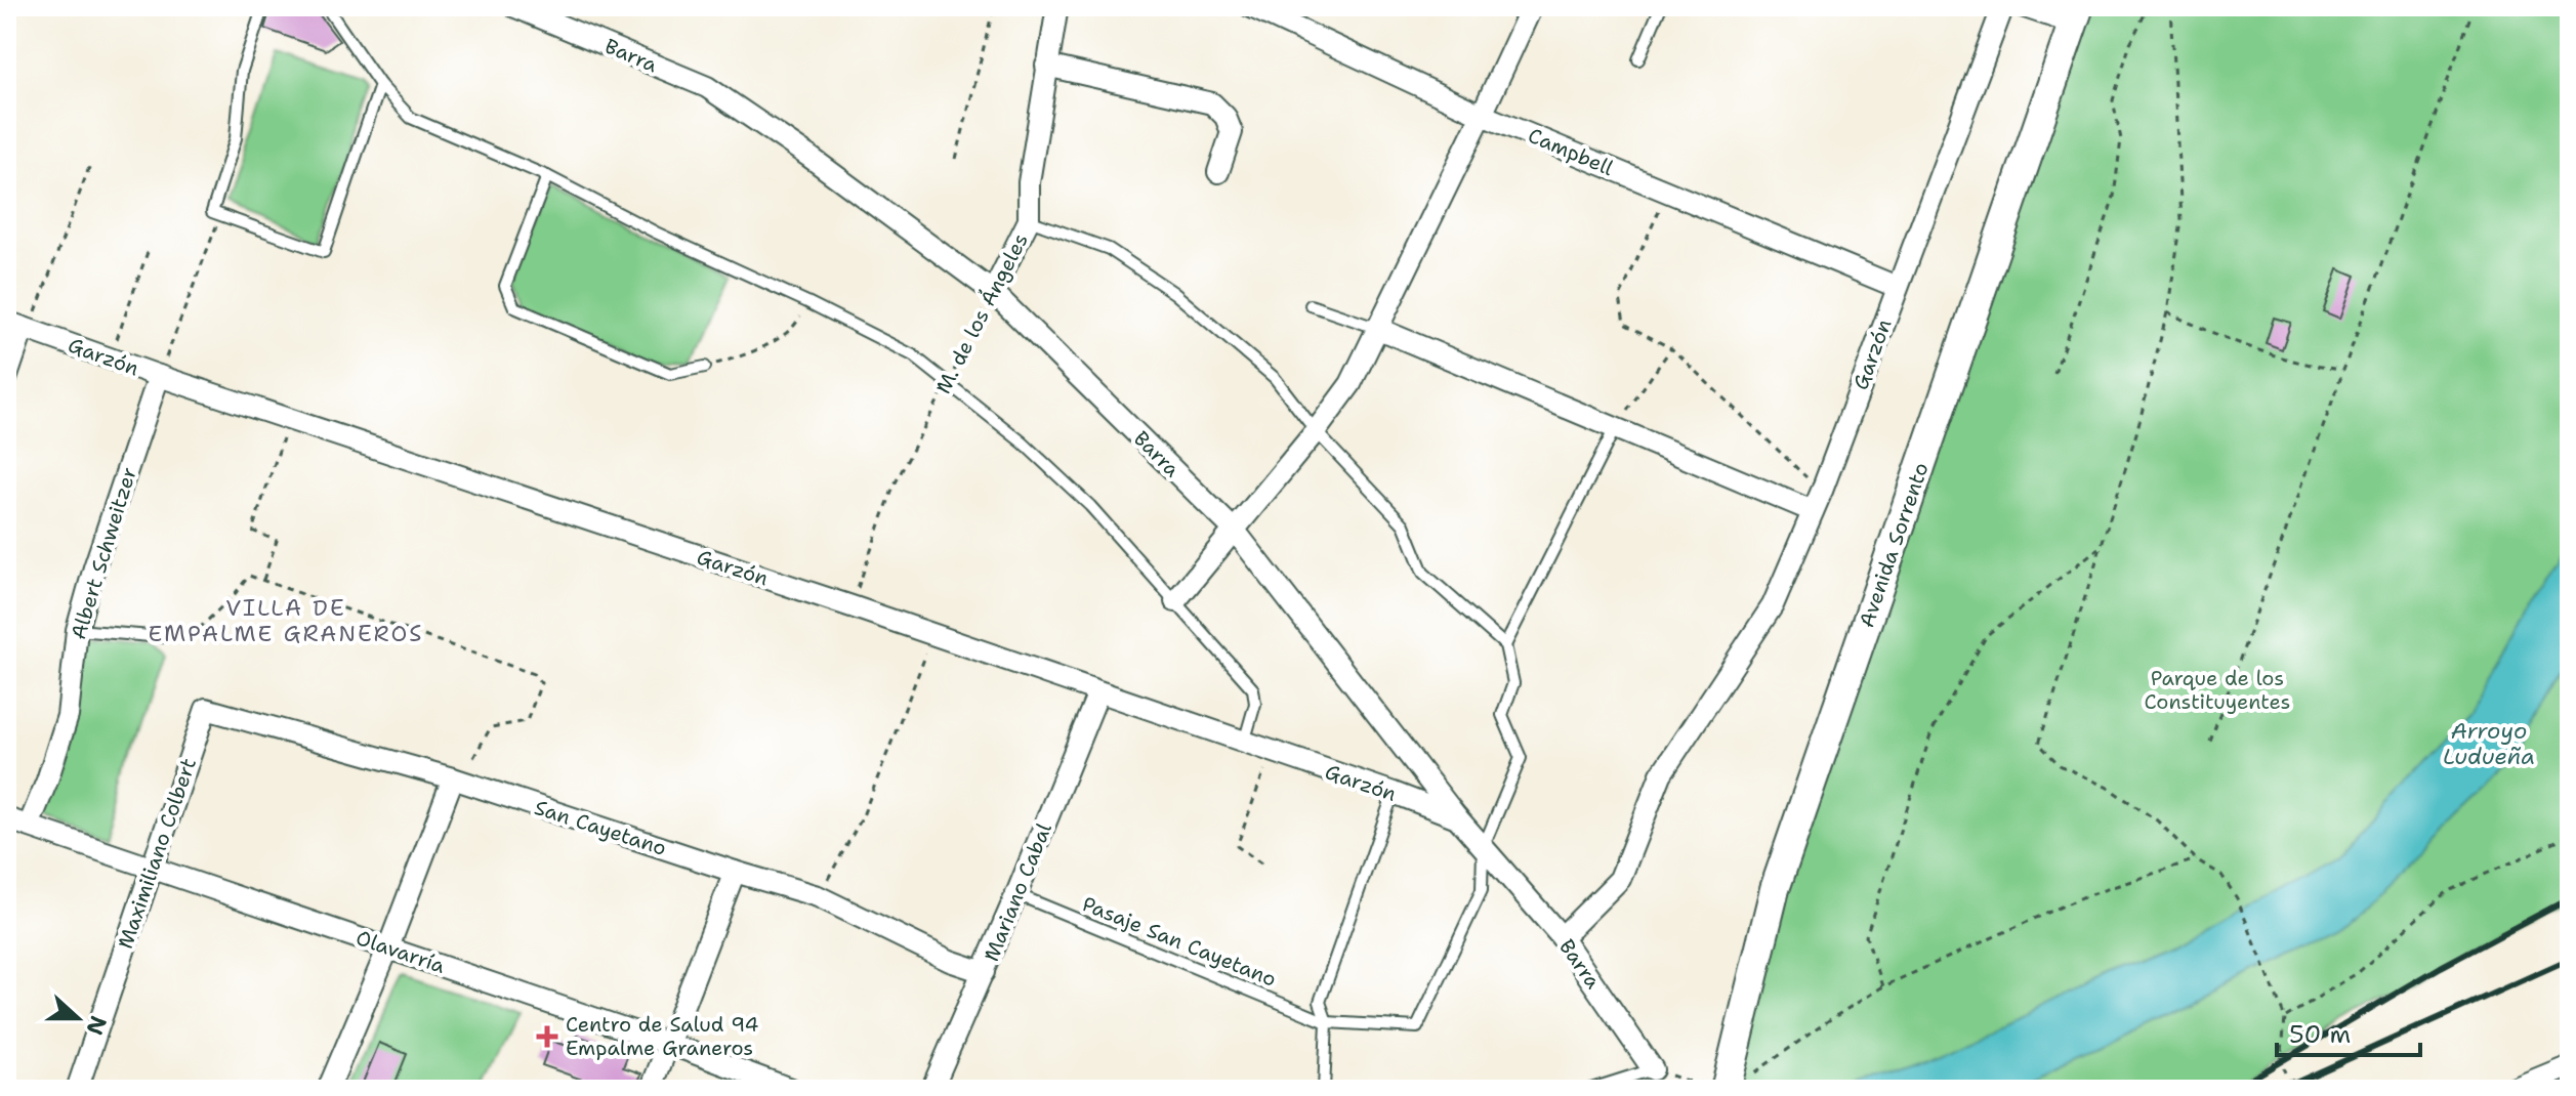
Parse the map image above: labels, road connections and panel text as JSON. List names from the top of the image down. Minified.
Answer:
{"streets":{"main road":["Avenida Sorrento"],"street":["Barra","Campbell","M. de los Ángeles","Garzón","Albert Schweitzer","San Cayetano","Maximiliano Colbert","Mariano Cabal","Olavarría"],"lane":["Pasaje San Cayetano"]},"crossings":[["Barra","M. de los Ángeles"],["Barra","Garzón"],["Barra","Pasaje San Cayetano"],["Campbell","Garzón"],["M. de los Ángeles","Garzón"],["Garzón","Albert Schweitzer"],["Garzón","Mariano Cabal"],["Albert Schweitzer","Olavarría"],["San Cayetano","Maximiliano Colbert"],["San Cayetano","Mariano Cabal"],["Maximiliano Colbert","Olavarría"],["Mariano Cabal","Pasaje San Cayetano"]],"districts":["VILLA DE EMPALME GRANEROS"],"water":["Arroyo Ludueña"],"parks":["Parque de los Constituyentes"],"places":{"health":["Centro de Salud 94 Empalme Graneros"]},"scale_bar":"50 m","north":"right"}
